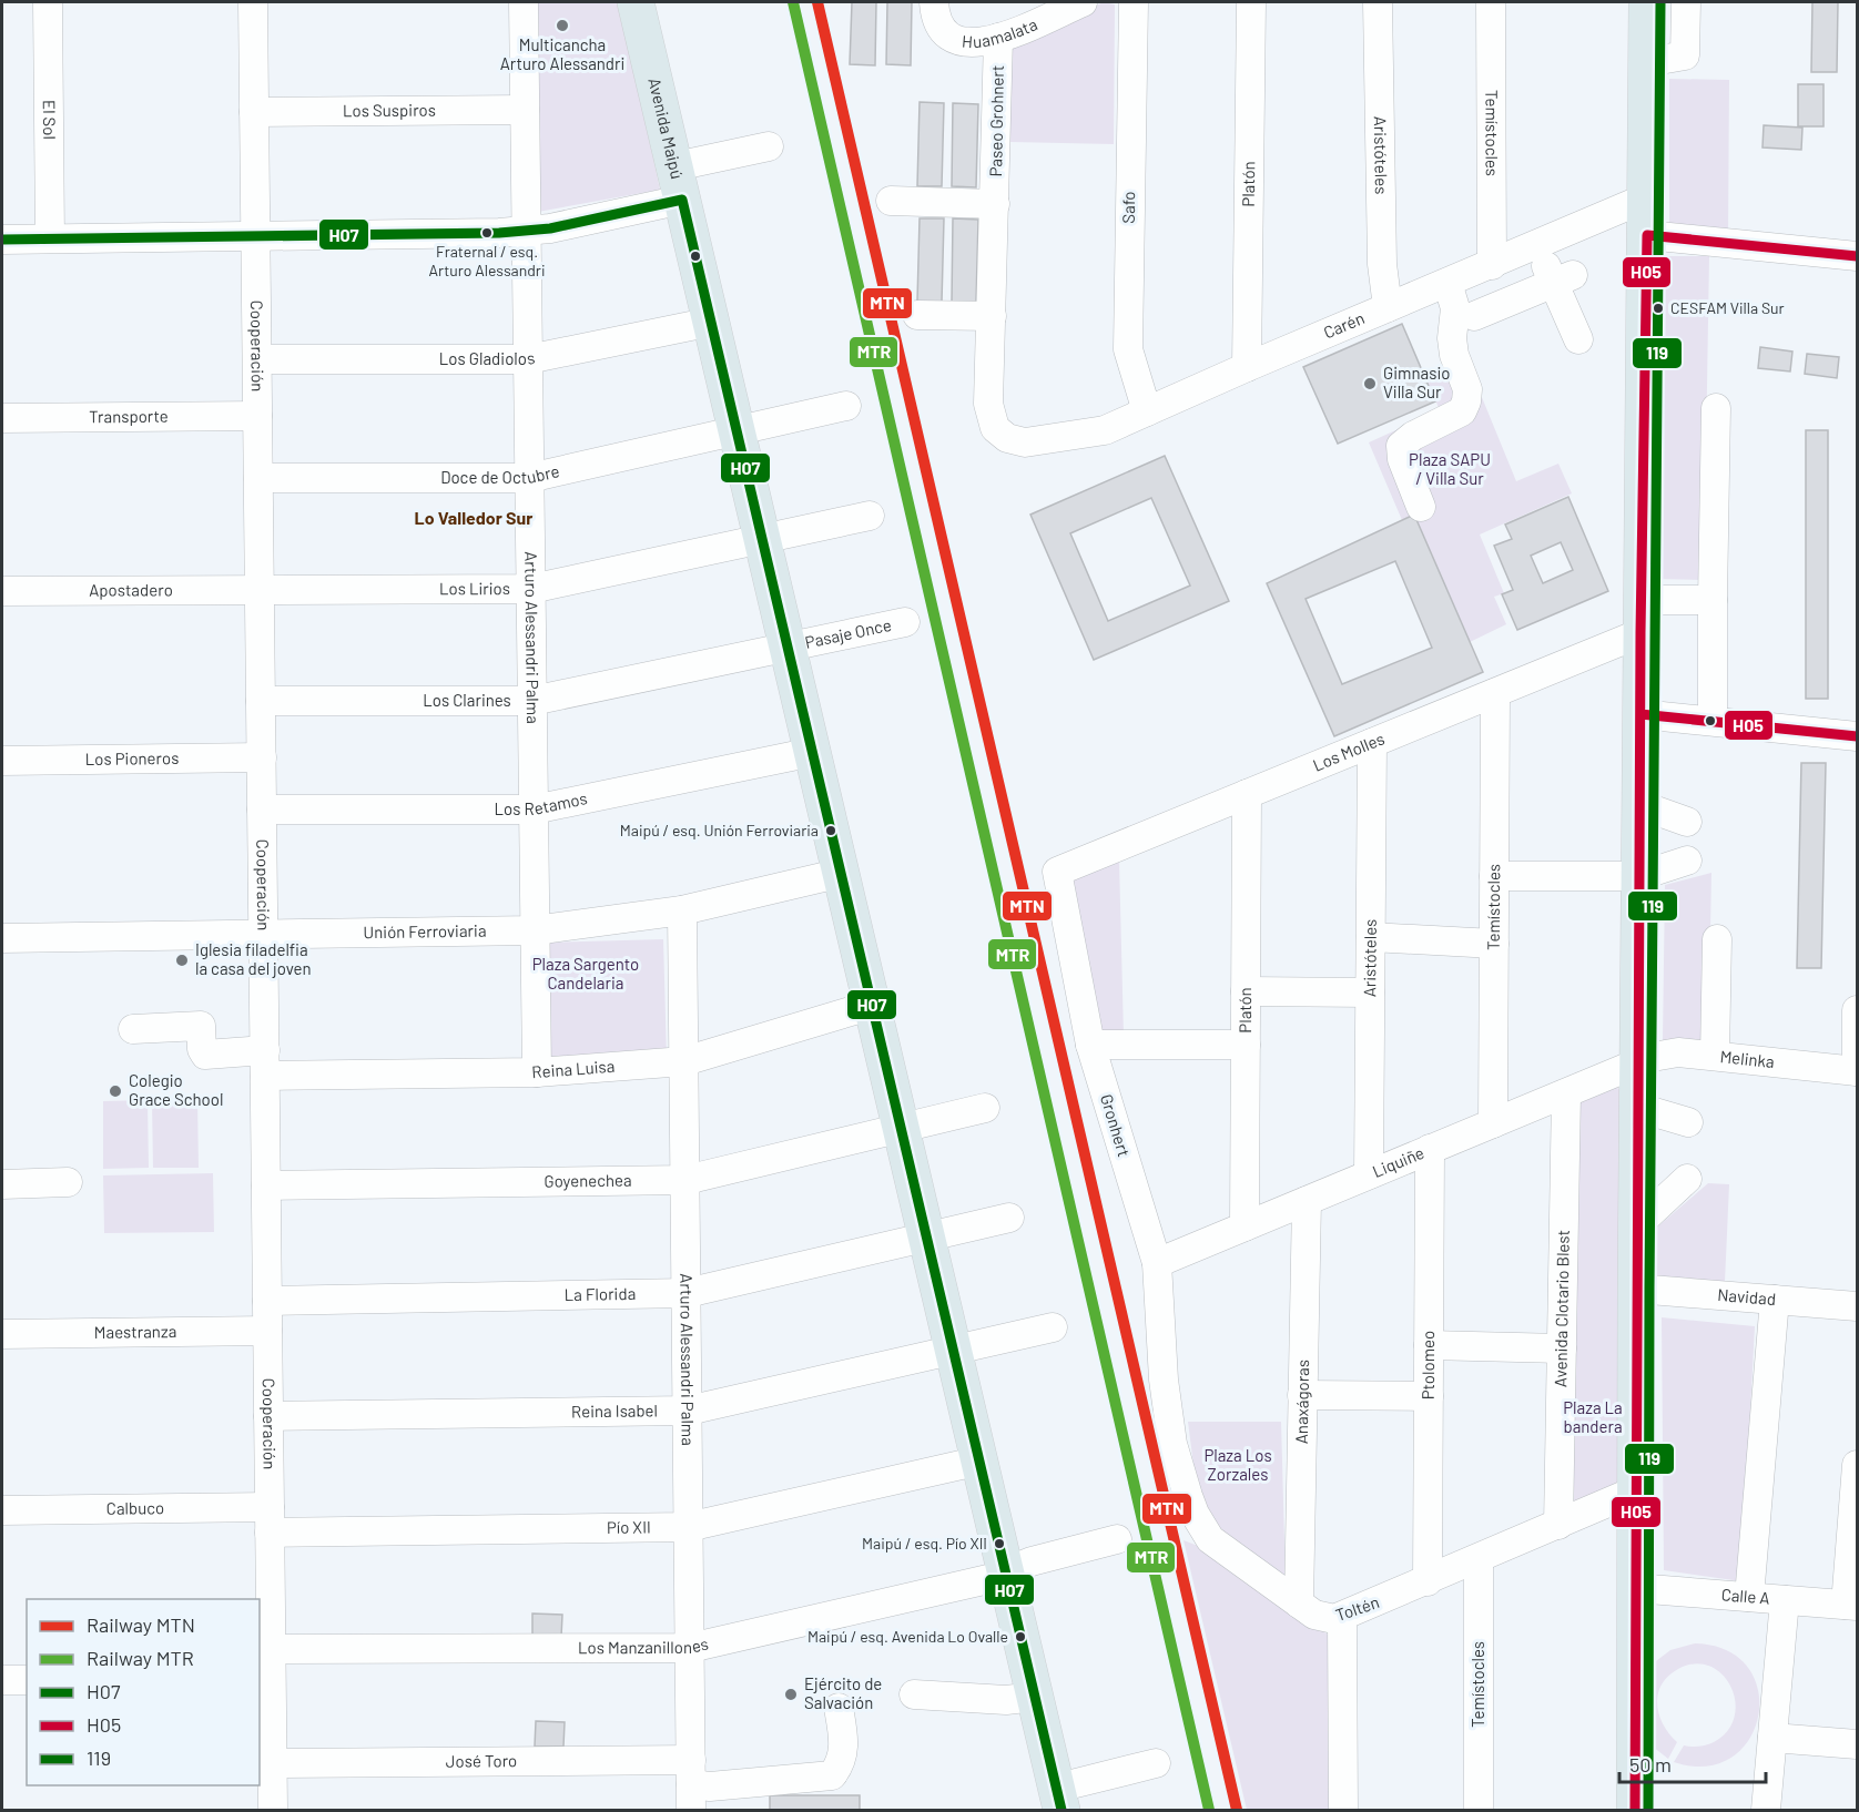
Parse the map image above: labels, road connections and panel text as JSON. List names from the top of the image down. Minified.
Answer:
{"streets":{"main road":["Avenida Maipú"],"street":["Huamalata","Los Suspiros","El Sol","Paseo Grohnert","Temístocles","Aristóteles","Platón","Safo","Carén","Cooperación","Los Gladiolos","Transporte","Doce de Octubre","Apostadero","Los Lirios","Pasaje Once","Arturo Alessandri Palma","Los Clarines","Los Molles","Los Pioneros","Los Retamos","Unión Ferroviaria","Melinka","Reina Luisa","Gronhert","Liquiñe","Goyenechea","La Florida","Navidad","Avenida Clotario Blest","Maestranza","Ptolomeo","Anaxágoras","Reina Isabel","Calbuco","Pío XII","Calle A","Toltén","Los Manzanillones","José Toro"]},"crossings":[["Huamalata","Paseo Grohnert"],["Los Suspiros","Cooperación"],["Los Suspiros","Arturo Alessandri Palma"],["Paseo Grohnert","Carén"],["Avenida Maipú","Los Gladiolos"],["Avenida Maipú","Doce de Octubre"],["Avenida Maipú","Los Lirios"],["Avenida Maipú","Pasaje Once"],["Avenida Maipú","Los Clarines"],["Avenida Maipú","Los Retamos"],["Avenida Maipú","Unión Ferroviaria"],["Avenida Maipú","Reina Luisa"],["Avenida Maipú","Goyenechea"],["Avenida Maipú","La Florida"],["Avenida Maipú","Reina Isabel"],["Avenida Maipú","Pío XII"],["Avenida Maipú","Los Manzanillones"],["Temístocles","Carén"],["Temístocles","Los Molles"],["Temístocles","Liquiñe"],["Temístocles","Toltén"],["Aristóteles","Carén"],["Aristóteles","Los Molles"],["Aristóteles","Liquiñe"],["Platón","Carén"],["Platón","Los Molles"],["Platón","Liquiñe"],["Safo","Carén"],["Cooperación","Los Gladiolos"],["Cooperación","Transporte"],["Cooperación","Doce de Octubre"],["Cooperación","Apostadero"],["Cooperación","Los Lirios"],["Cooperación","Los Clarines"],["Cooperación","Los Pioneros"],["Cooperación","Los Retamos"],["Cooperación","Unión Ferroviaria"],["Cooperación","Reina Luisa"],["Cooperación","Goyenechea"],["Cooperación","La Florida"],["Cooperación","Maestranza"],["Cooperación","Reina Isabel"],["Cooperación","Calbuco"],["Cooperación","Pío XII"],["Cooperación","Los Manzanillones"],["Cooperación","José Toro"],["Los Gladiolos","Arturo Alessandri Palma"],["Doce de Octubre","Arturo Alessandri Palma"],["Apostadero","Los Lirios"],["Los Lirios","Arturo Alessandri Palma"],["Pasaje Once","Los Clarines"],["Arturo Alessandri Palma","Los Clarines"],["Arturo Alessandri Palma","Los Retamos"],["Arturo Alessandri Palma","Unión Ferroviaria"],["Arturo Alessandri Palma","Reina Luisa"],["Arturo Alessandri Palma","Goyenechea"],["Arturo Alessandri Palma","La Florida"],["Arturo Alessandri Palma","Reina Isabel"],["Arturo Alessandri Palma","Pío XII"],["Arturo Alessandri Palma","Los Manzanillones"],["Arturo Alessandri Palma","José Toro"],["Los Molles","Gronhert"],["Melinka","Liquiñe"],["Gronhert","Liquiñe"],["Gronhert","Toltén"],["Liquiñe","Avenida Clotario Blest"],["Liquiñe","Ptolomeo"],["Liquiñe","Anaxágoras"],["Avenida Clotario Blest","Toltén"],["Ptolomeo","Toltén"],["Anaxágoras","Toltén"],["Calbuco","Pío XII"]],"districts":["Lo Valledor Sur"],"parks":["Plaza SAPU / Villa Sur","Plaza Sargento Candelaria","Plaza La bandera","Plaza Los Zorzales"],"places":["Multicancha Arturo Alessandri","Fraternal / esq. Arturo Alessandri","CESFAM Villa Sur","Gimnasio Villa Sur","Maipú / esq. Unión Ferroviaria","Iglesia filadelfia la casa del joven","Colegio Grace School","Maipú / esq. Pío XII","Maipú / esq. Avenida Lo Ovalle","Ejército de Salvación"],"lines":["rail line MTN","rail line MTR","transit line 119","transit line H07","transit line H05"],"legend":["Railway MTN","Railway MTR","H07","H05","119"],"scale_bar":"50 m"}
